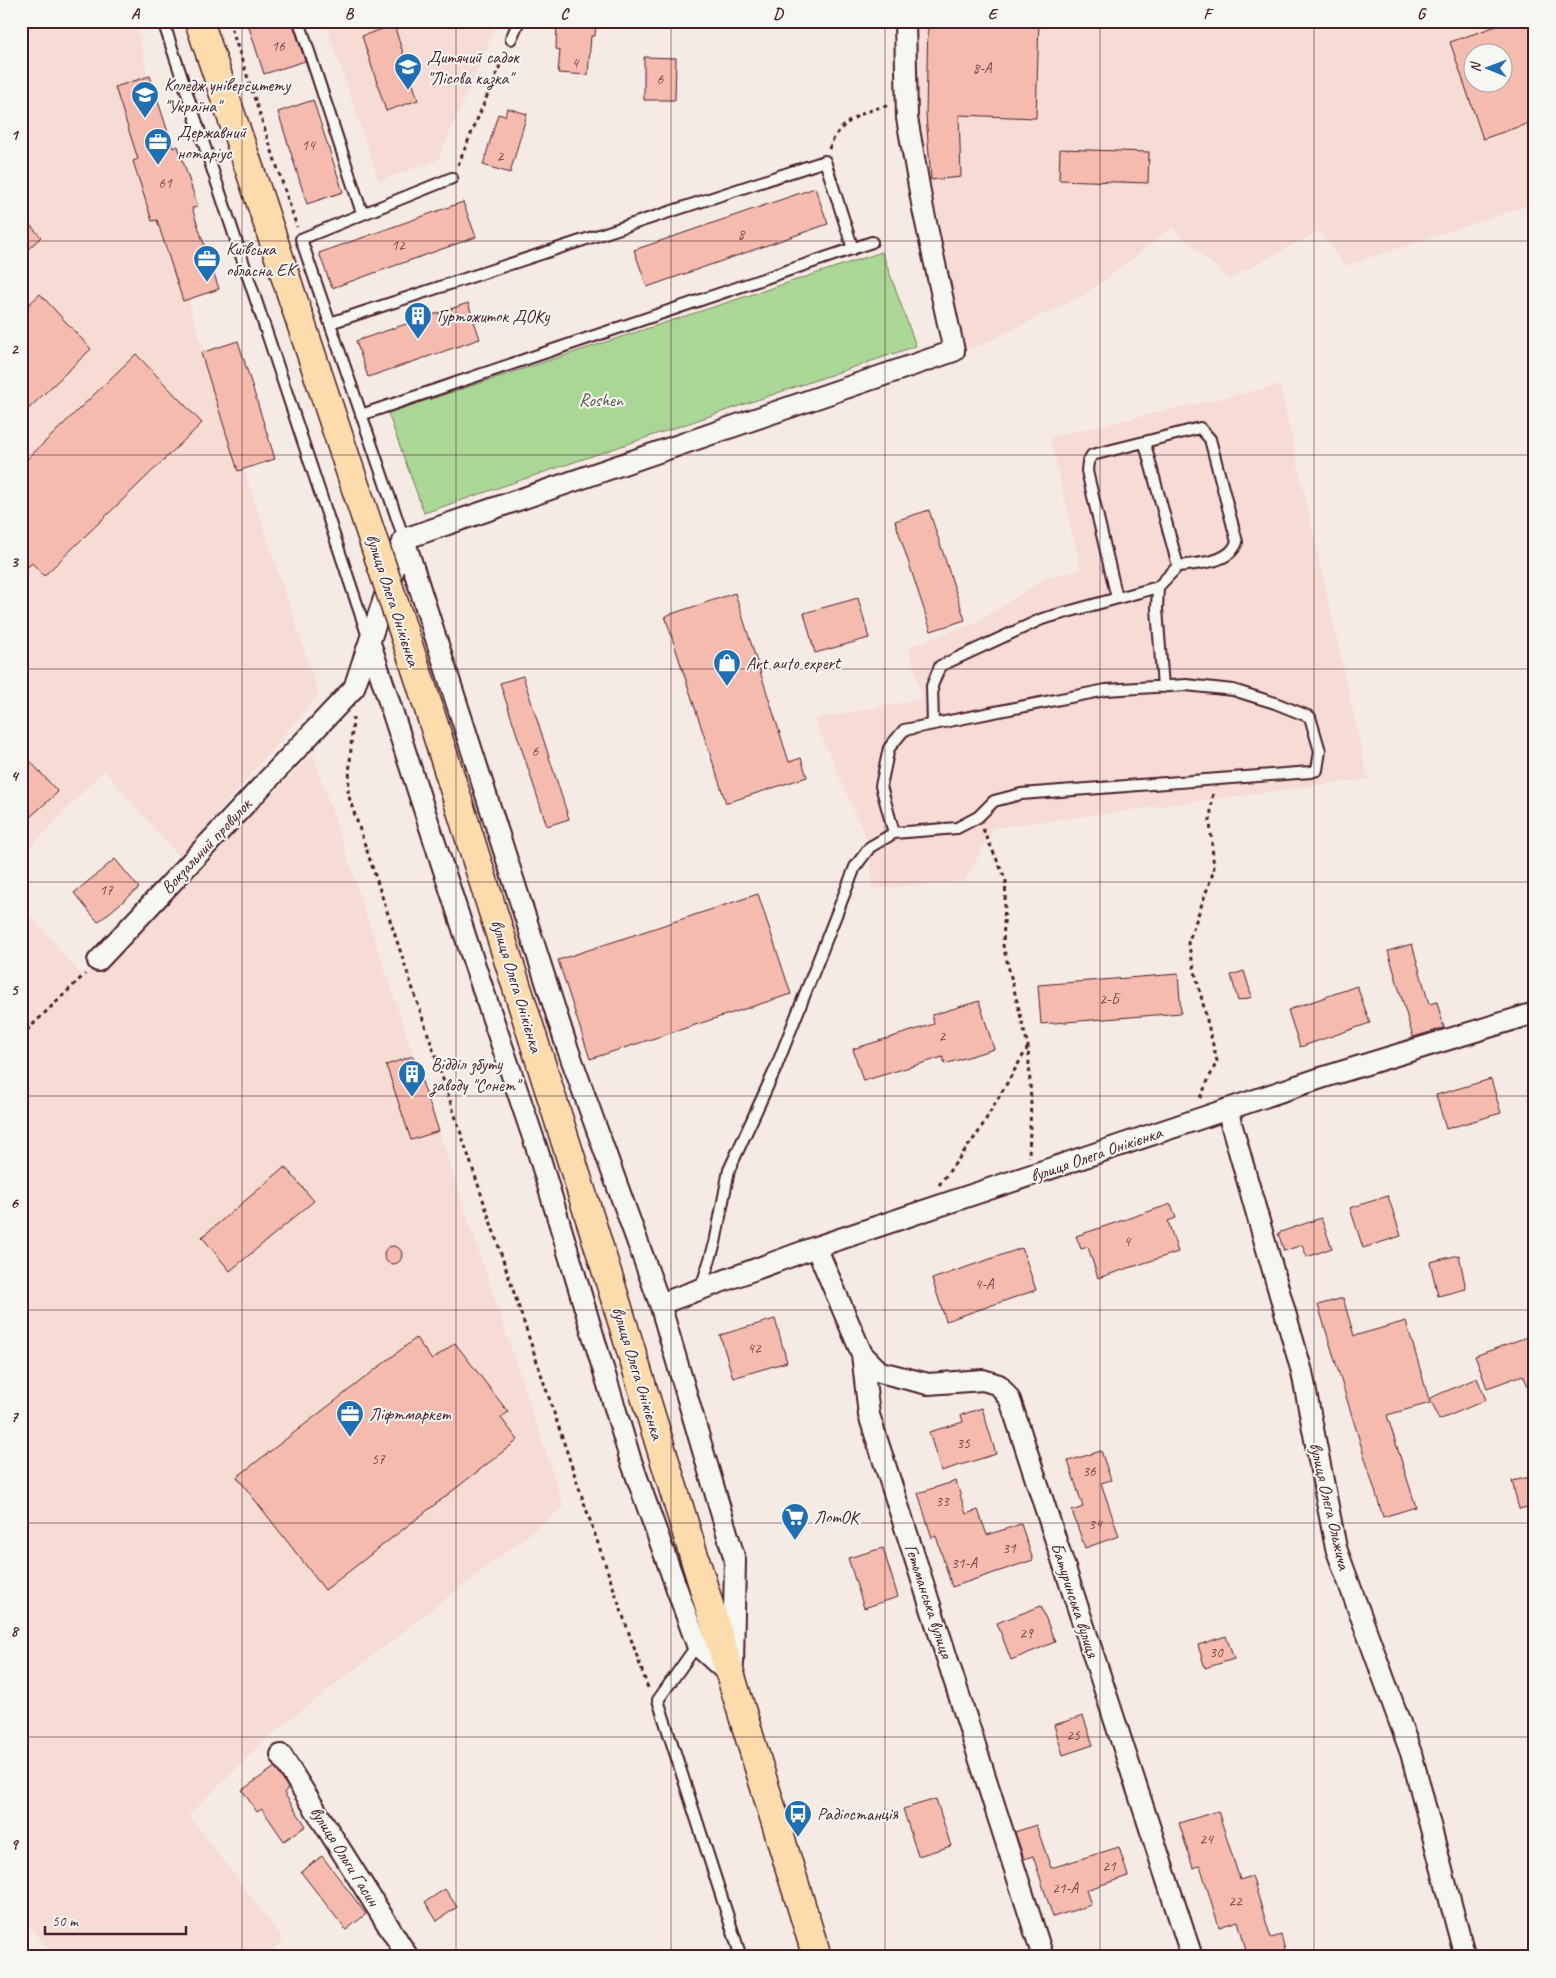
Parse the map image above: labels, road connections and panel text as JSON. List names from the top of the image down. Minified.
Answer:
{"streets":{"main road":["вулиця Олега Онікієнка"],"street":["Вокзальний провулок","вулиця Олега Ольжича","Батуринська вулиця","Гетьманська вулиця","вулиця Ольги Гасин"]},"crossings":[["вулиця Олега Онікієнка","вулиця Олега Ольжича"],["вулиця Олега Онікієнка","Гетьманська вулиця"],["Батуринська вулиця","Гетьманська вулиця"]],"parks":["Roshen"],"places":{"school or university":["Дитячий садок \"Лісова казка\"","Коледж університету \"Україна\""],"office":["Державний нотаріус","Київська обласна ЕК","Ліфтмаркет"],"building":["Гуртожиток ДОКу","Відділ збуту заводу \"Сонет\""],"shop":["Art auto expert"],"supermarket":["ЛотОК"],"bus stop":["Радіостанція"]},"house_numbers":["16","4","8-А","6","14","2","61","8","12","6","17","2-Б","2","4","4-А","42","35","57","36","33","34","31","31-А","29","30","25","24","21","21-А","22"],"scale_bar":"50 m","north":"left","grid":{"columns":["A","B","C","D","E","F","G"],"rows":["1","2","3","4","5","6","7","8","9"]}}
